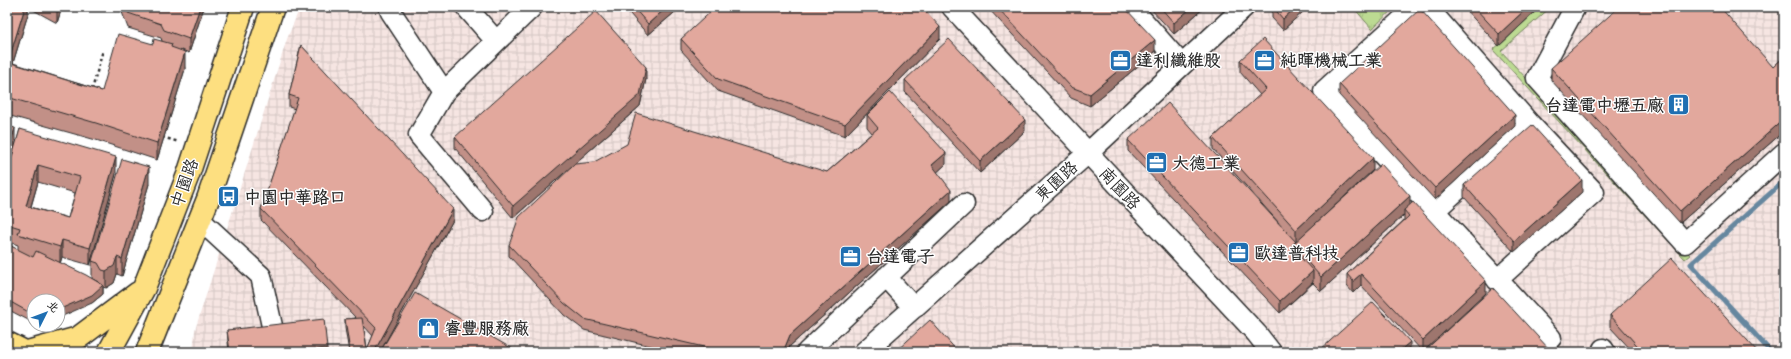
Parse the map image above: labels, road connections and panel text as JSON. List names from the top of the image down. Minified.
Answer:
{"streets":{"main road":["中園路"],"street":["東園路","南園路"]},"crossings":[["東園路","南園路"]],"places":{"office":["達利纖維股","純暉機械工業","大德工業","歐達普科技","台達電子"],"building":["台達電中壢五廠"],"bus stop":["中園中華路口"],"shop":["睿豐服務廠"]},"north":"top right"}
